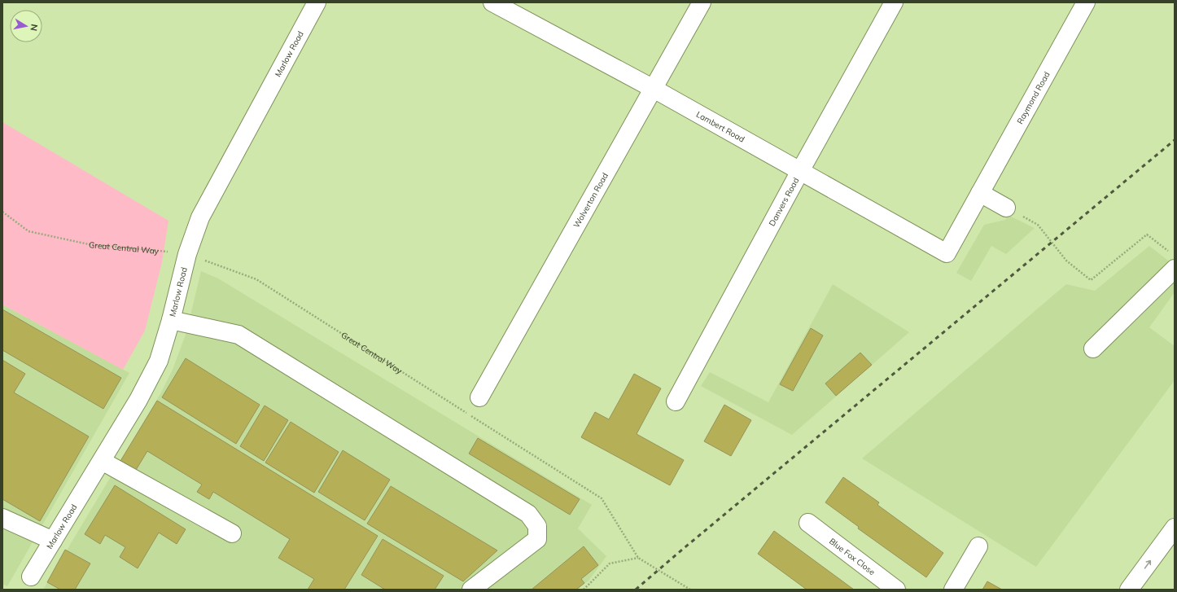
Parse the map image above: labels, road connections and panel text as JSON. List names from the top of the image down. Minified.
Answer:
{"streets":{"street":["Marlow Road","Raymond Road","Lambert Road","Wolverton Road","Danvers Road","Blue Fox Close"],"path":["Great Central Way"]},"crossings":[["Marlow Road","Great Central Way"],["Raymond Road","Lambert Road"],["Lambert Road","Wolverton Road"],["Lambert Road","Danvers Road"]],"north":"right"}
